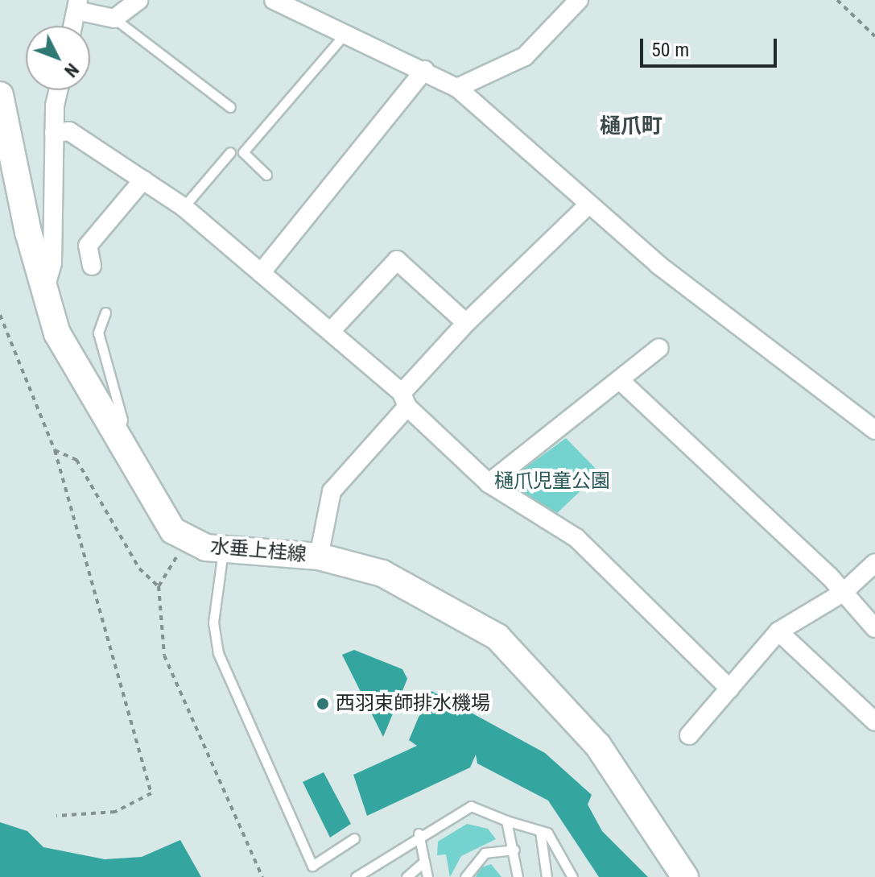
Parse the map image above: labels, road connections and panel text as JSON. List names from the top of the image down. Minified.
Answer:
{"streets":{"main road":["水垂上桂線"]},"districts":["樋爪町"],"parks":["樋爪児童公園"],"places":["西羽束師排水機場"],"scale_bar":"50 m","north":"bottom right"}
